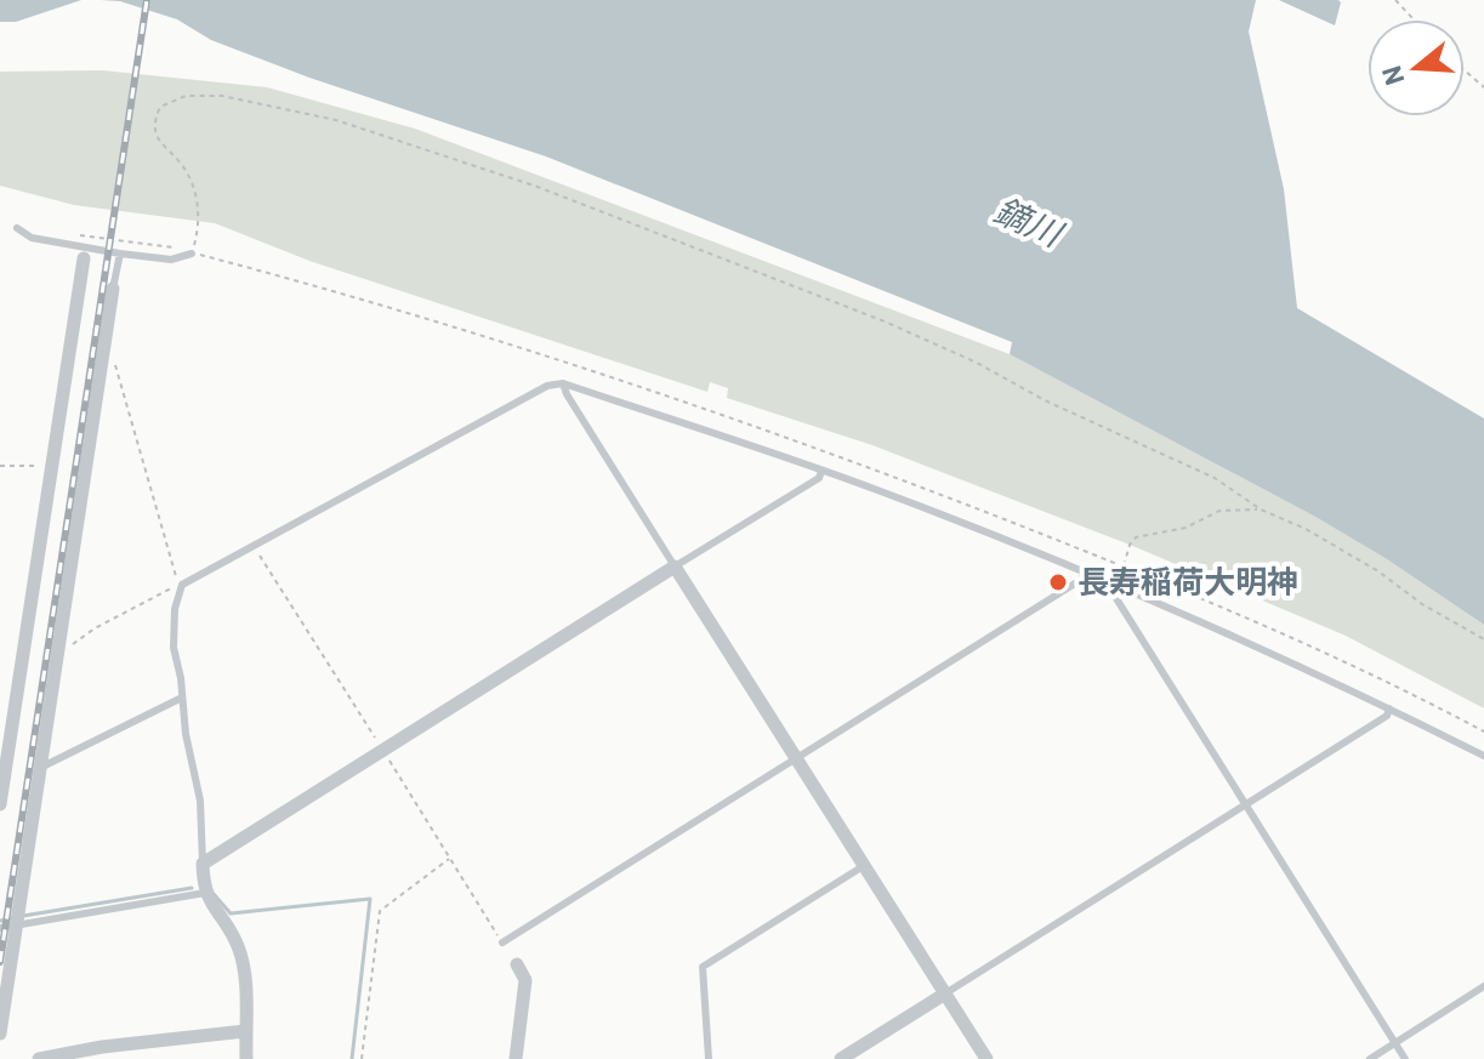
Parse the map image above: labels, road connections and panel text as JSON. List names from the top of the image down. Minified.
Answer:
{"water":["鏑川"],"places":["長寿稲荷大明神"],"north":"left"}
